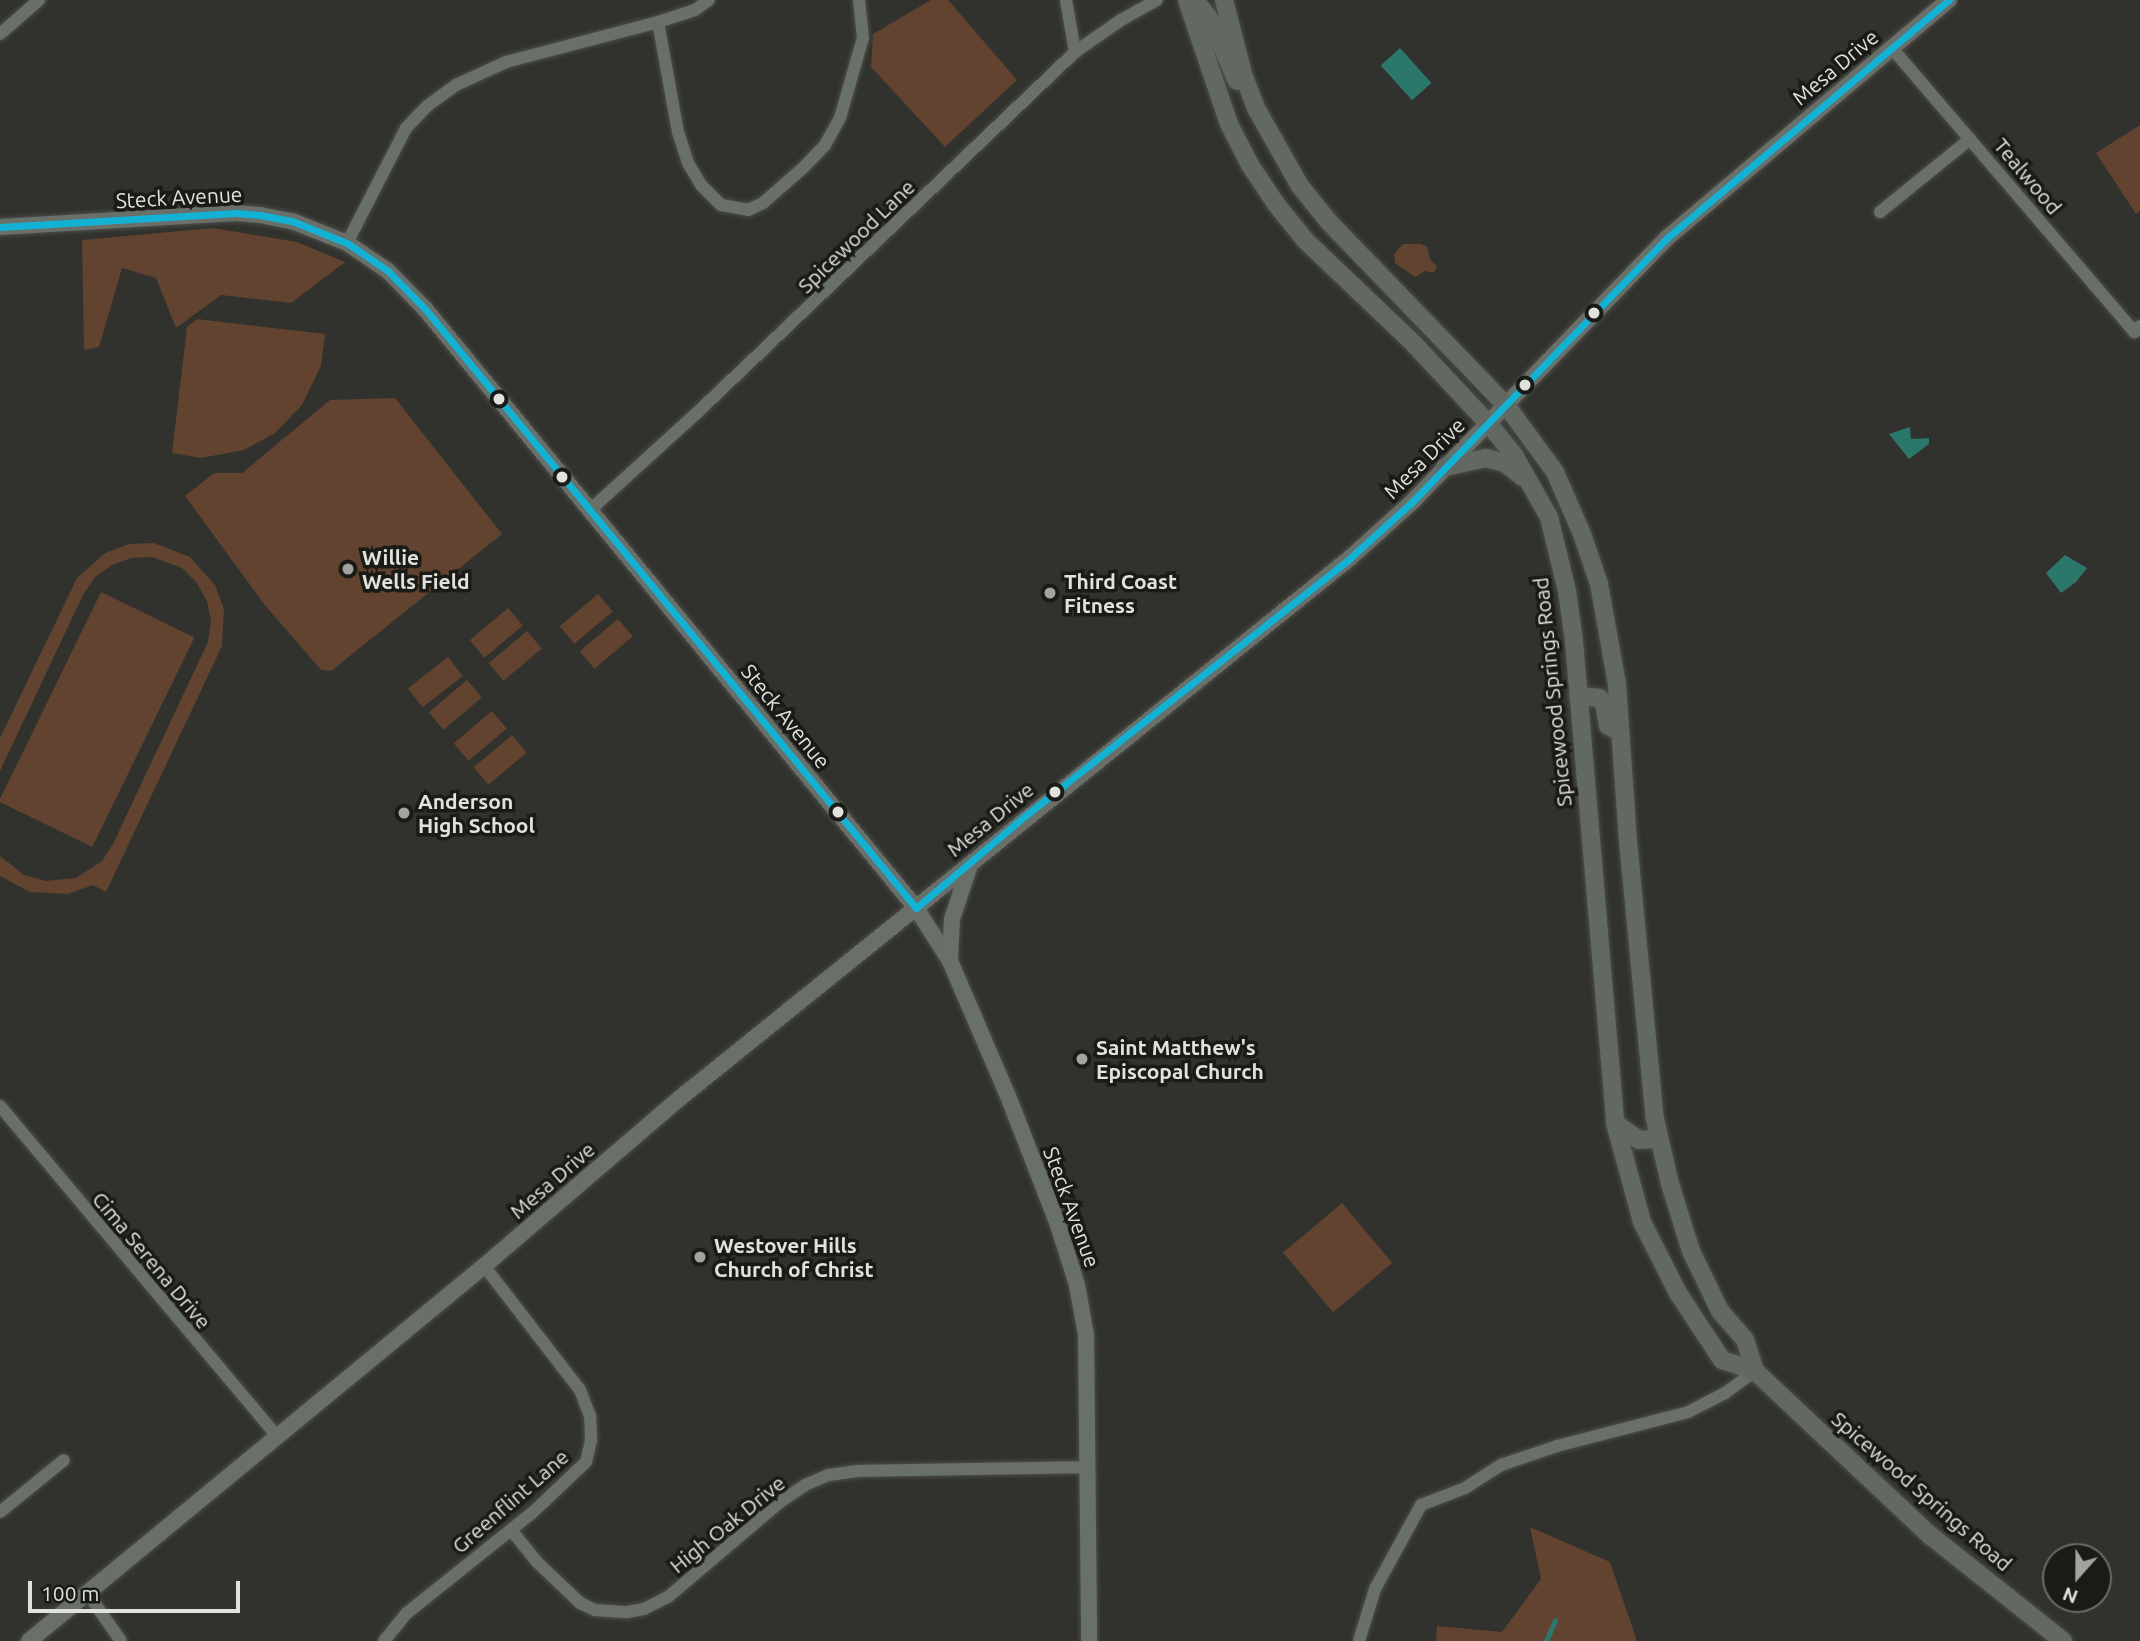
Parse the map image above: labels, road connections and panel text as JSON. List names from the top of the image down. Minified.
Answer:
{"streets":{"main road":["Spicewood Springs Road"],"street":["Mesa Drive","Tealwood","Steck Avenue","Spicewood Lane","Cima Serena Drive","Greenflint Lane","High Oak Drive"]},"crossings":[["Mesa Drive","Tealwood"],["Mesa Drive","Steck Avenue"],["Mesa Drive","Spicewood Springs Road"],["Mesa Drive","Cima Serena Drive"],["Mesa Drive","Greenflint Lane"],["Steck Avenue","Spicewood Lane"],["Steck Avenue","High Oak Drive"],["Greenflint Lane","High Oak Drive"]],"places":["Willie Wells Field","Third Coast Fitness","Anderson High School","Saint Matthew's Episcopal Church","Westover Hills Church of Christ"],"scale_bar":"100 m","north":"bottom"}
